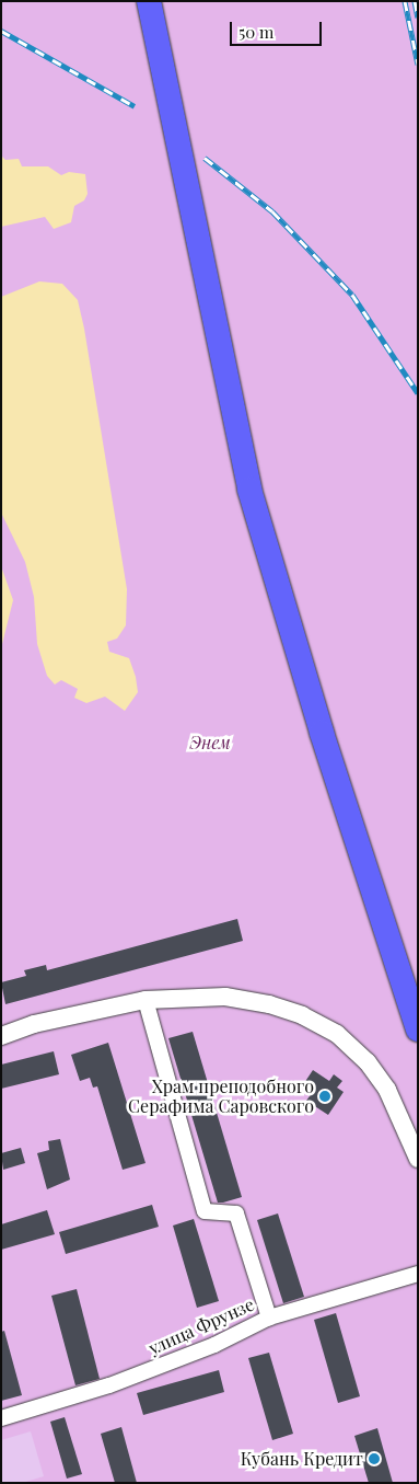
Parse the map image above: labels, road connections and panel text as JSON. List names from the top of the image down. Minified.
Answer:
{"streets":{"street":["улица Фрунзе"]},"parks":["Энем"],"places":["Храм преподобного Серафима Саровского","Кубань Кредит"],"scale_bar":"50 m"}
